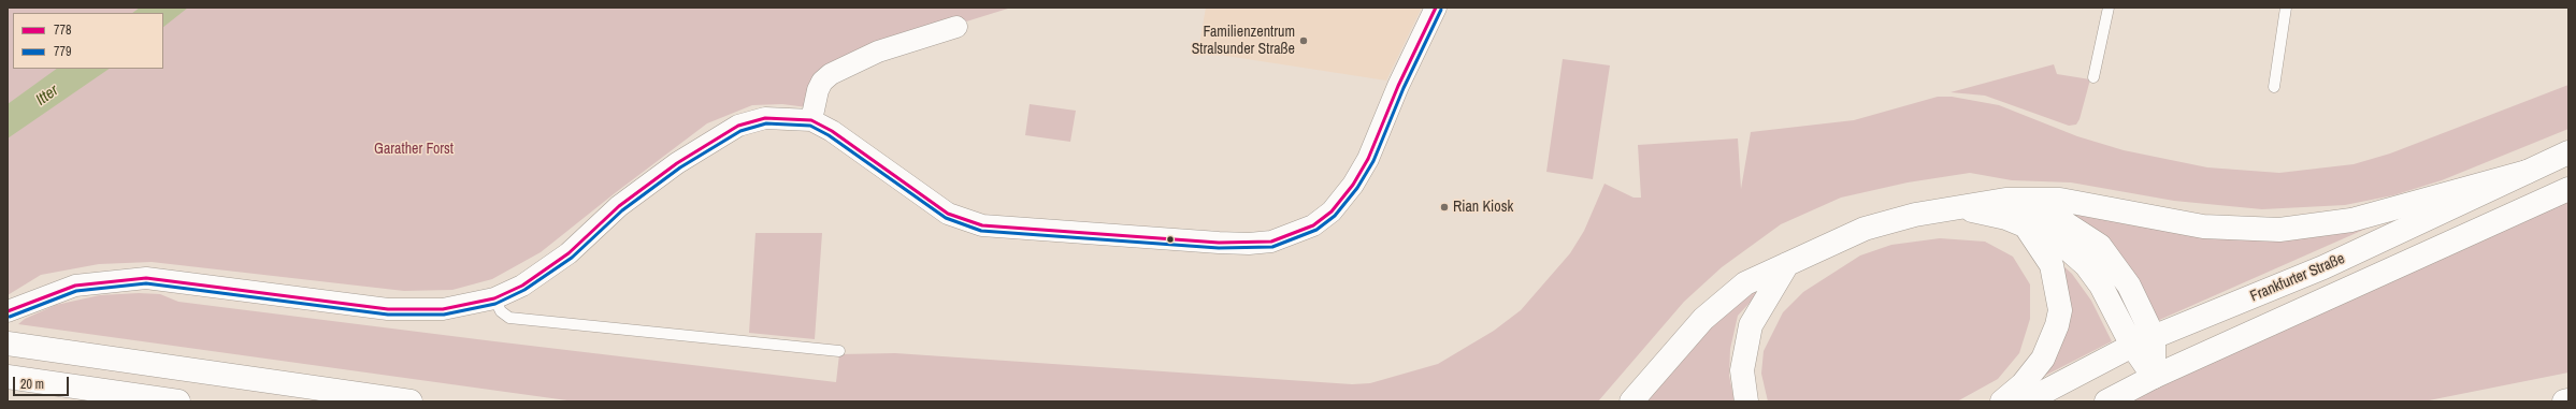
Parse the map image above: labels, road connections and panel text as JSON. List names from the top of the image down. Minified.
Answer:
{"streets":{"main road":["Frankfurter Straße"]},"water":["Itter"],"parks":["Garather Forst"],"places":["Familienzentrum Stralsunder Straße","Rian Kiosk"],"lines":["transit line 778","transit line 779"],"legend":["778","779"],"scale_bar":"20 m"}
